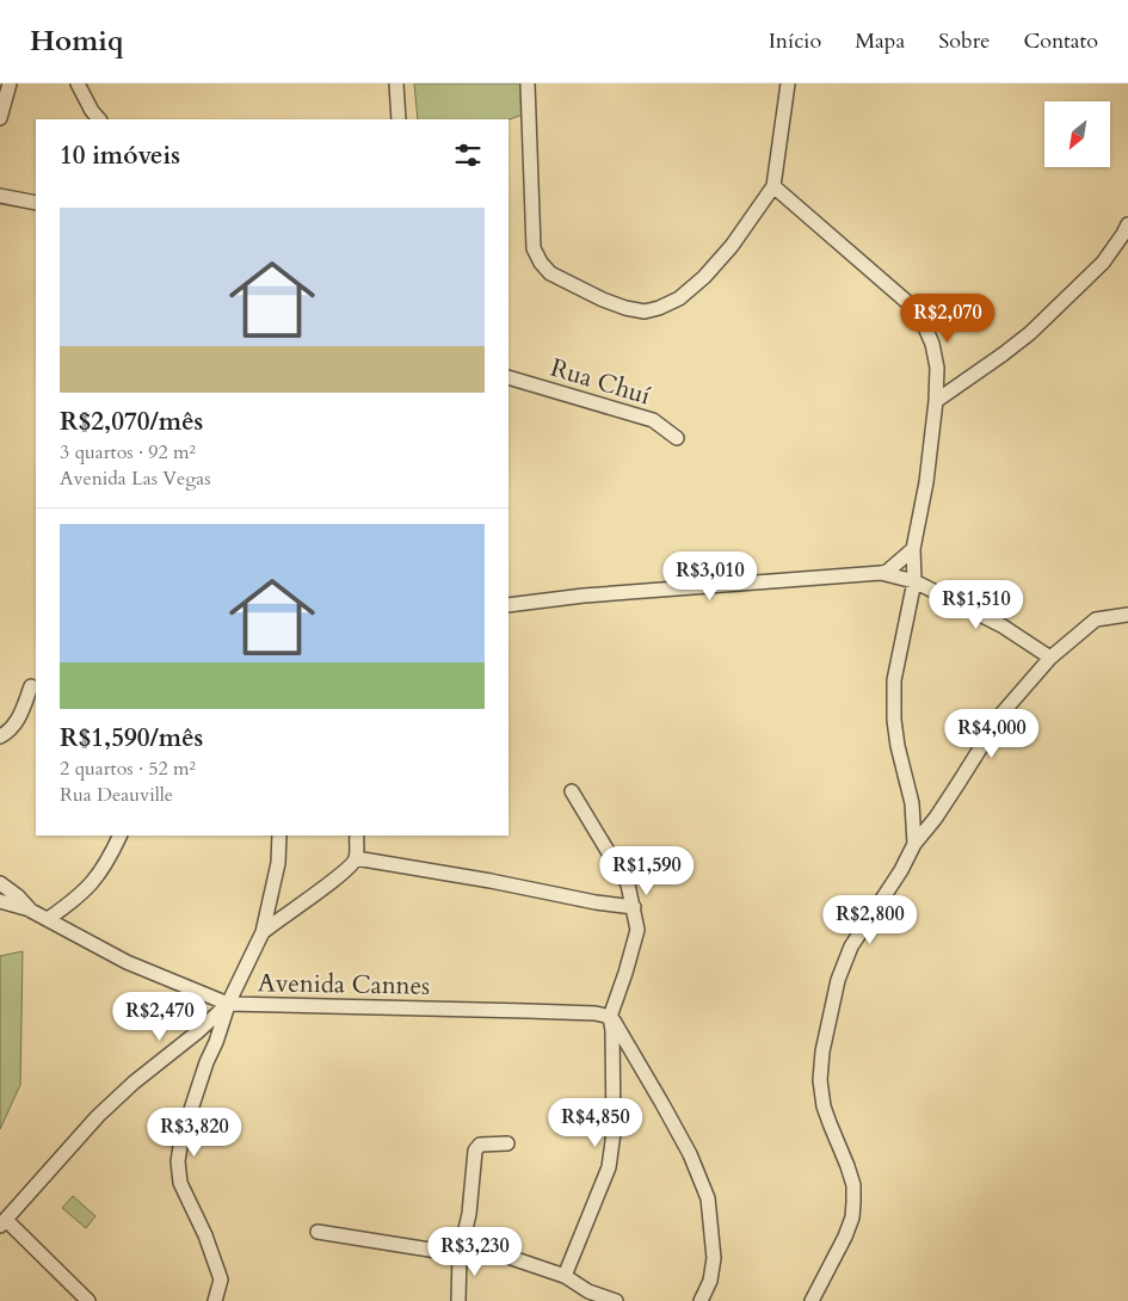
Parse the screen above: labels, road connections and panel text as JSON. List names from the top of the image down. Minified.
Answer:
{"streets":{"street":["Rua Chuí","Avenida Cannes"]},"north":"bottom left","page":{"header":"Homiq","nav":["Início","Mapa","Sobre","Contato"],"heading":"10 imóveis","list":[{"name":"R$2,070/mês","note":"3 quartos · 92 m² · Avenida Las Vegas"},{"name":"R$1,590/mês","note":"2 quartos · 52 m² · Rua Deauville"}],"price":["R$2,070","R$3,010","R$1,510","R$4,000","R$1,590","R$2,800","R$2,470","R$4,850","R$3,820","R$3,230"]}}
